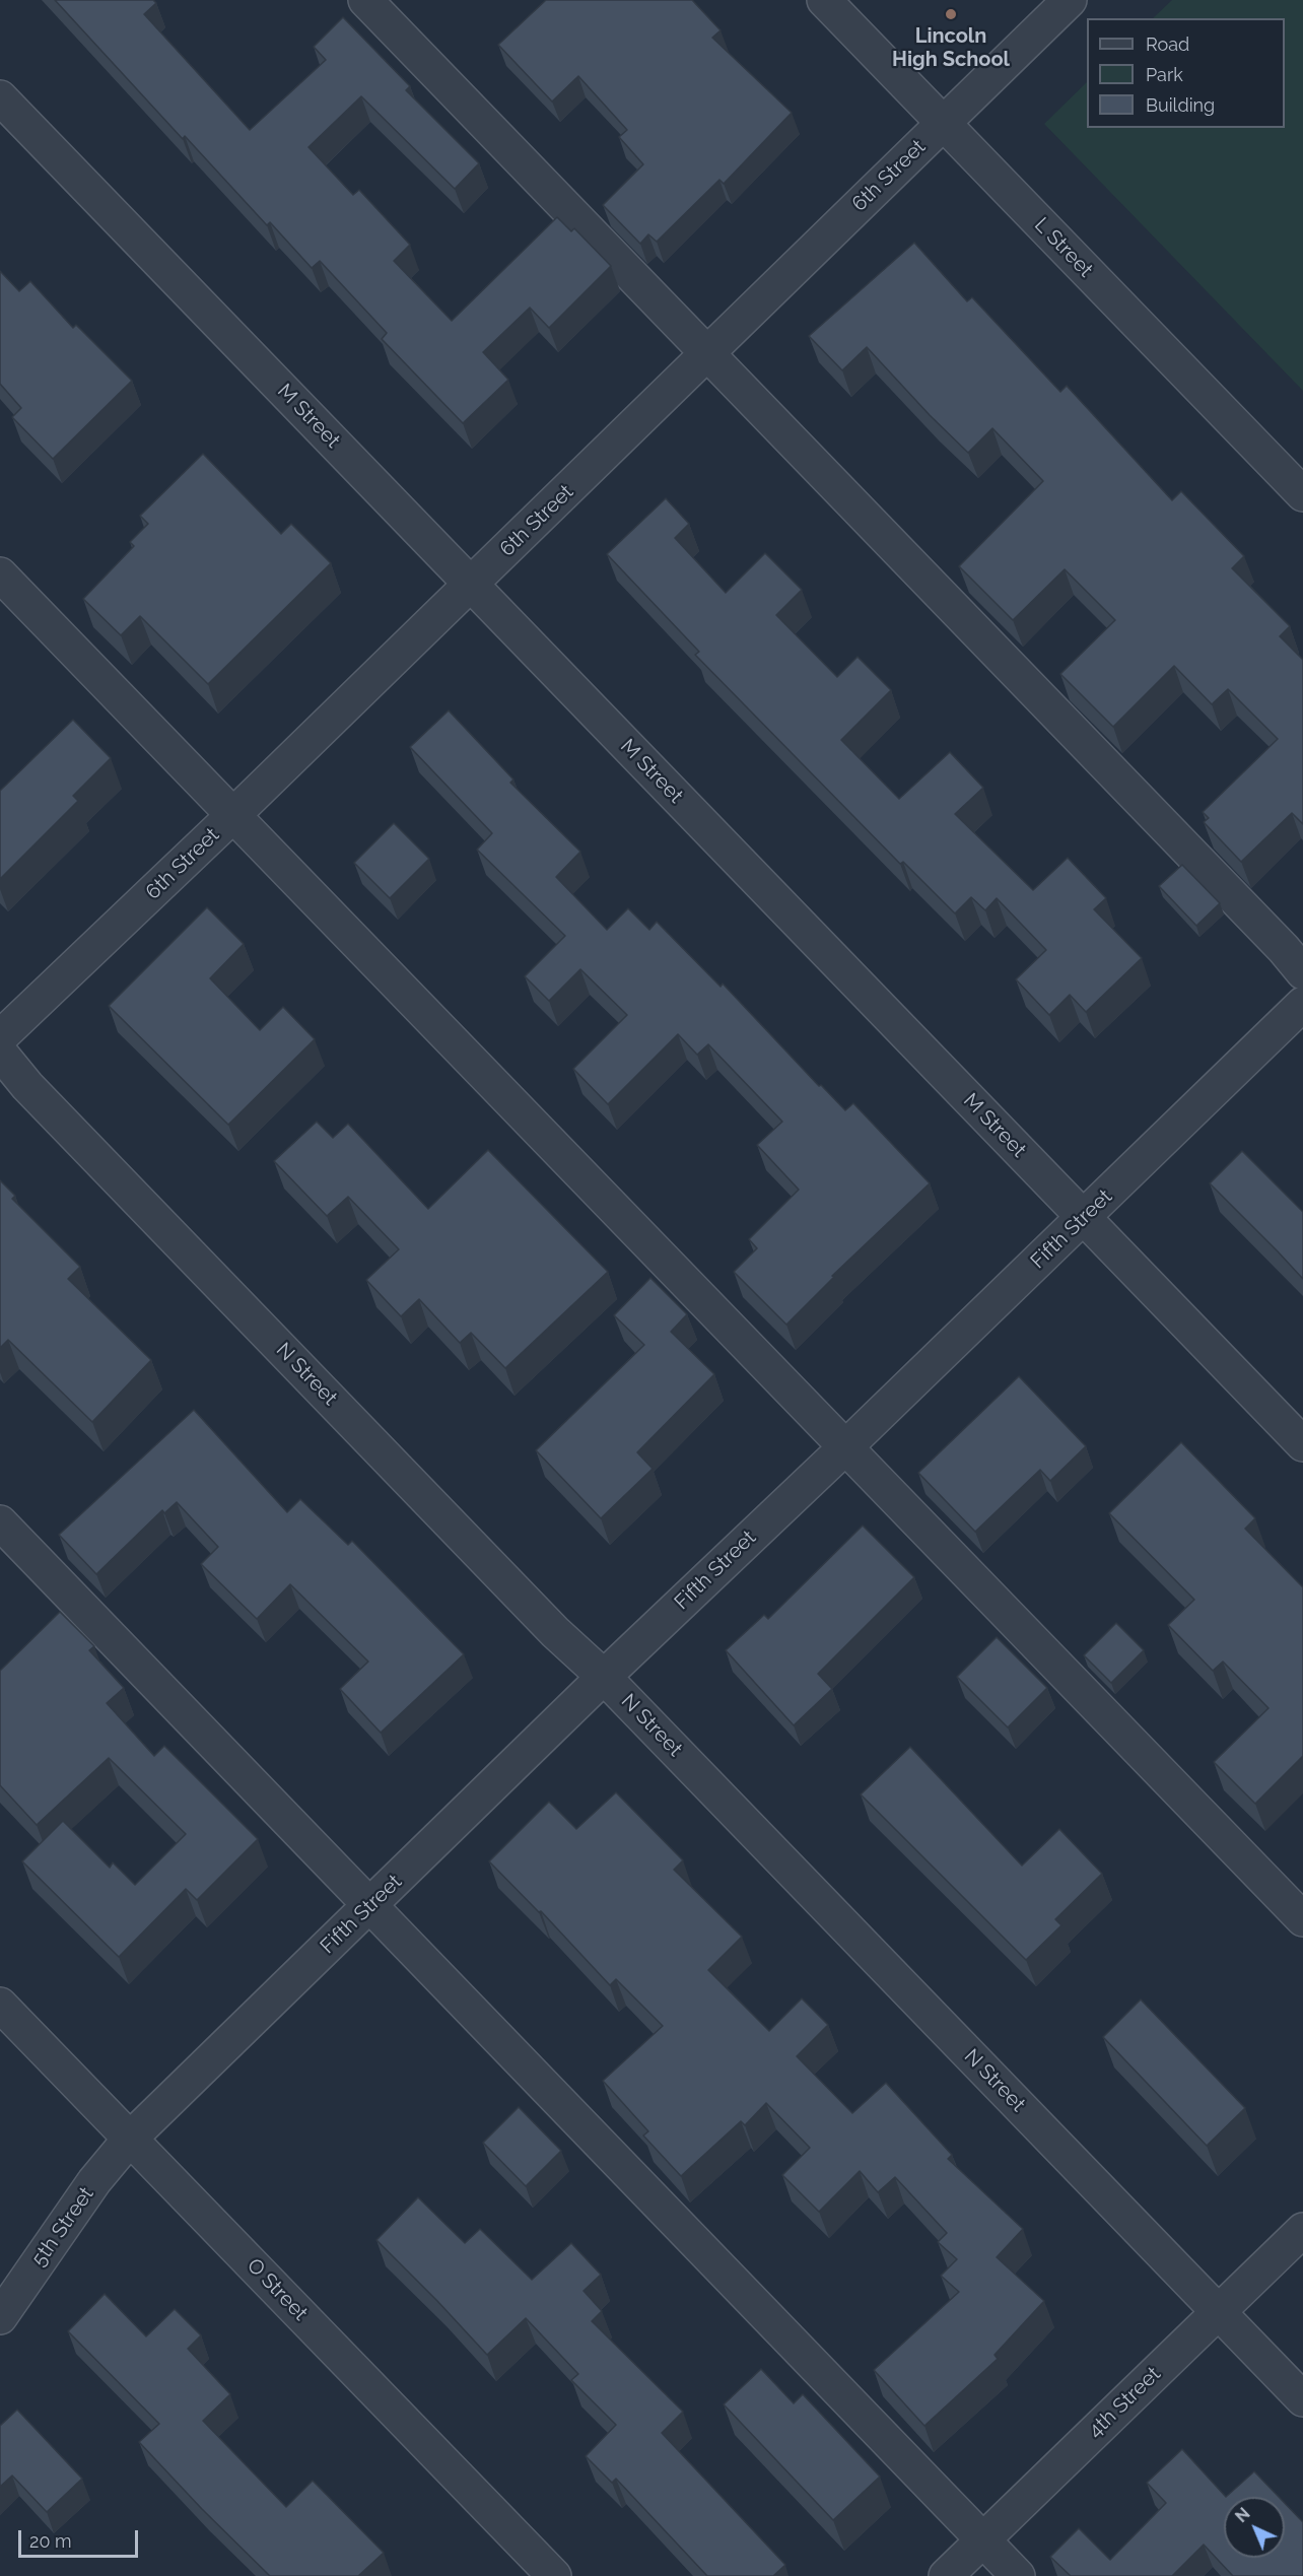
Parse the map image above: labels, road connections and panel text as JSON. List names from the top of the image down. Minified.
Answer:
{"streets":{"street":["6th Street","L Street","M Street","Fifth Street","N Street","5th Street","O Street","4th Street"]},"crossings":[["6th Street","L Street"],["6th Street","M Street"],["M Street","Fifth Street"],["Fifth Street","N Street"],["Fifth Street","5th Street"],["Fifth Street","O Street"],["N Street","4th Street"],["5th Street","O Street"]],"places":["Lincoln High School"],"legend":["Road","Park","Building"],"scale_bar":"20 m","north":"top left"}
